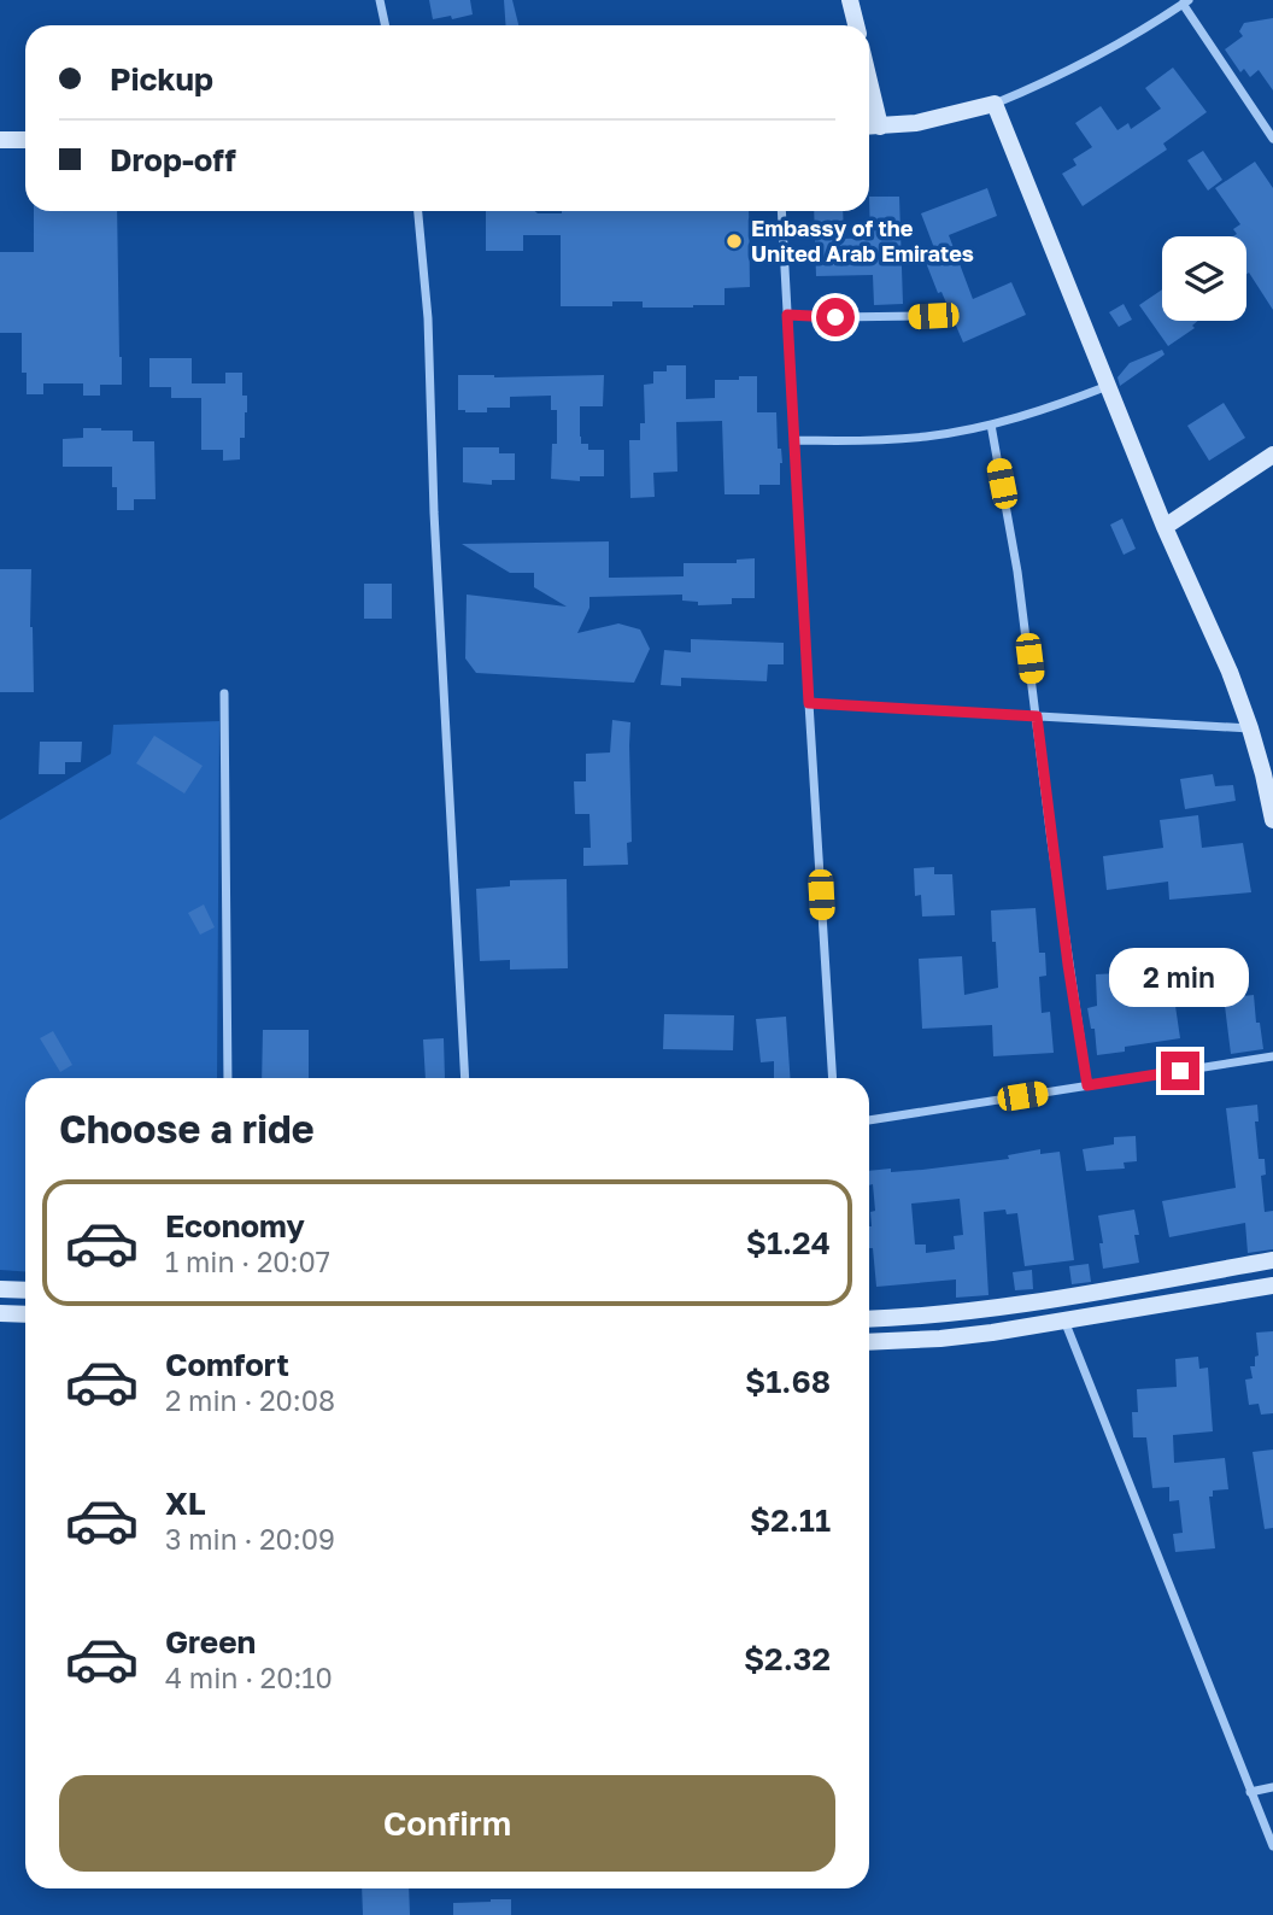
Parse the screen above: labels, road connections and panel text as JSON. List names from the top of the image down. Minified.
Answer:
{"places":["Embassy of the United Arab Emirates"],"page":{"banner":["Pickup","Drop-off"],"bubble":"2 min","heading":"Choose a ride","list":[{"name":"Economy","note":"1 min · 20:07","value":"$1.24"},{"name":"Comfort","note":"2 min · 20:08","value":"$1.68"},{"name":"XL","note":"3 min · 20:09","value":"$2.11"},{"name":"Green","note":"4 min · 20:10","value":"$2.32"}],"buttons":"Confirm"}}
